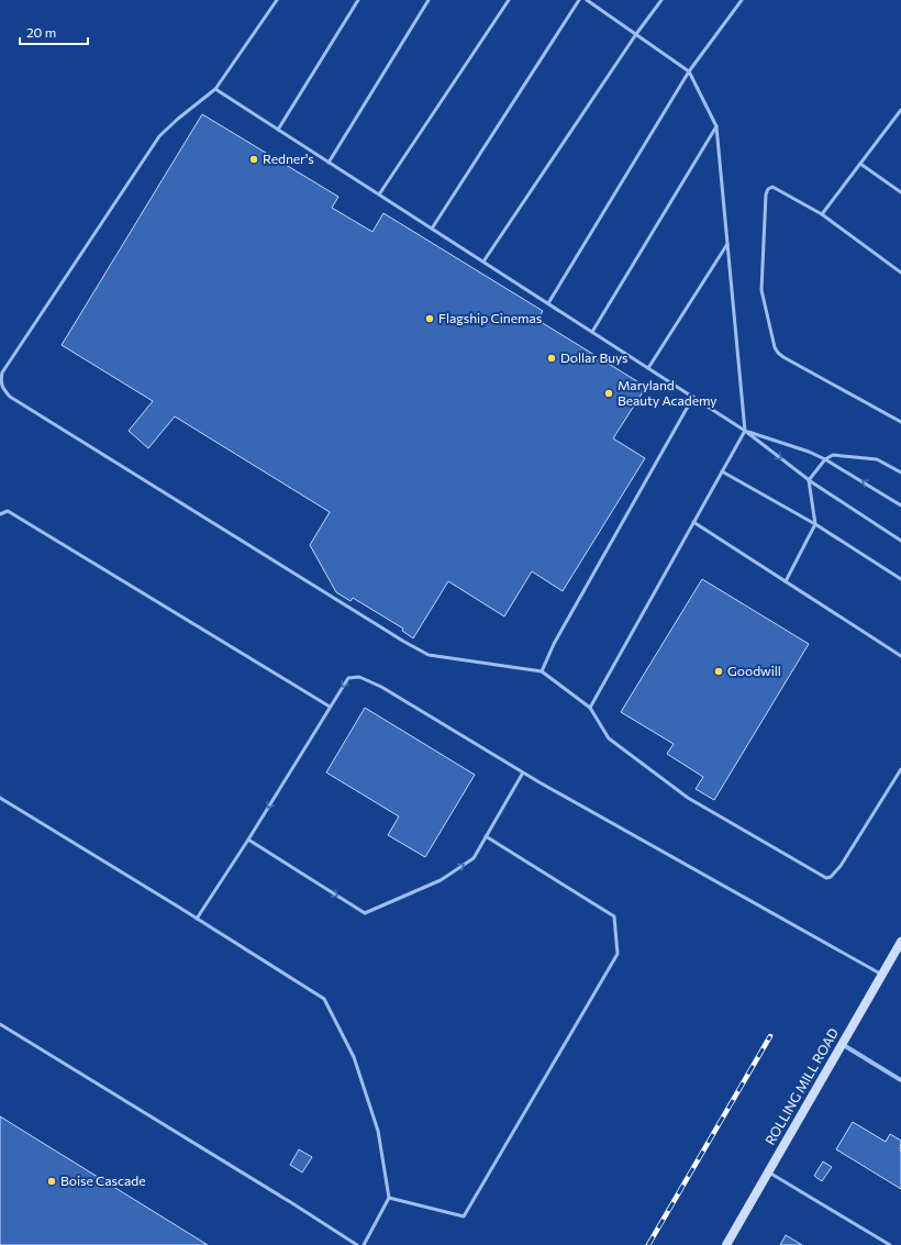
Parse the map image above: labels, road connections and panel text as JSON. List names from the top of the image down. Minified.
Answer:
{"streets":{"street":["ROLLING MILL ROAD"]},"places":["Redner's","Flagship Cinemas","Dollar Buys","Maryland Beauty Academy","Goodwill","Boise Cascade"],"scale_bar":"20 m"}
